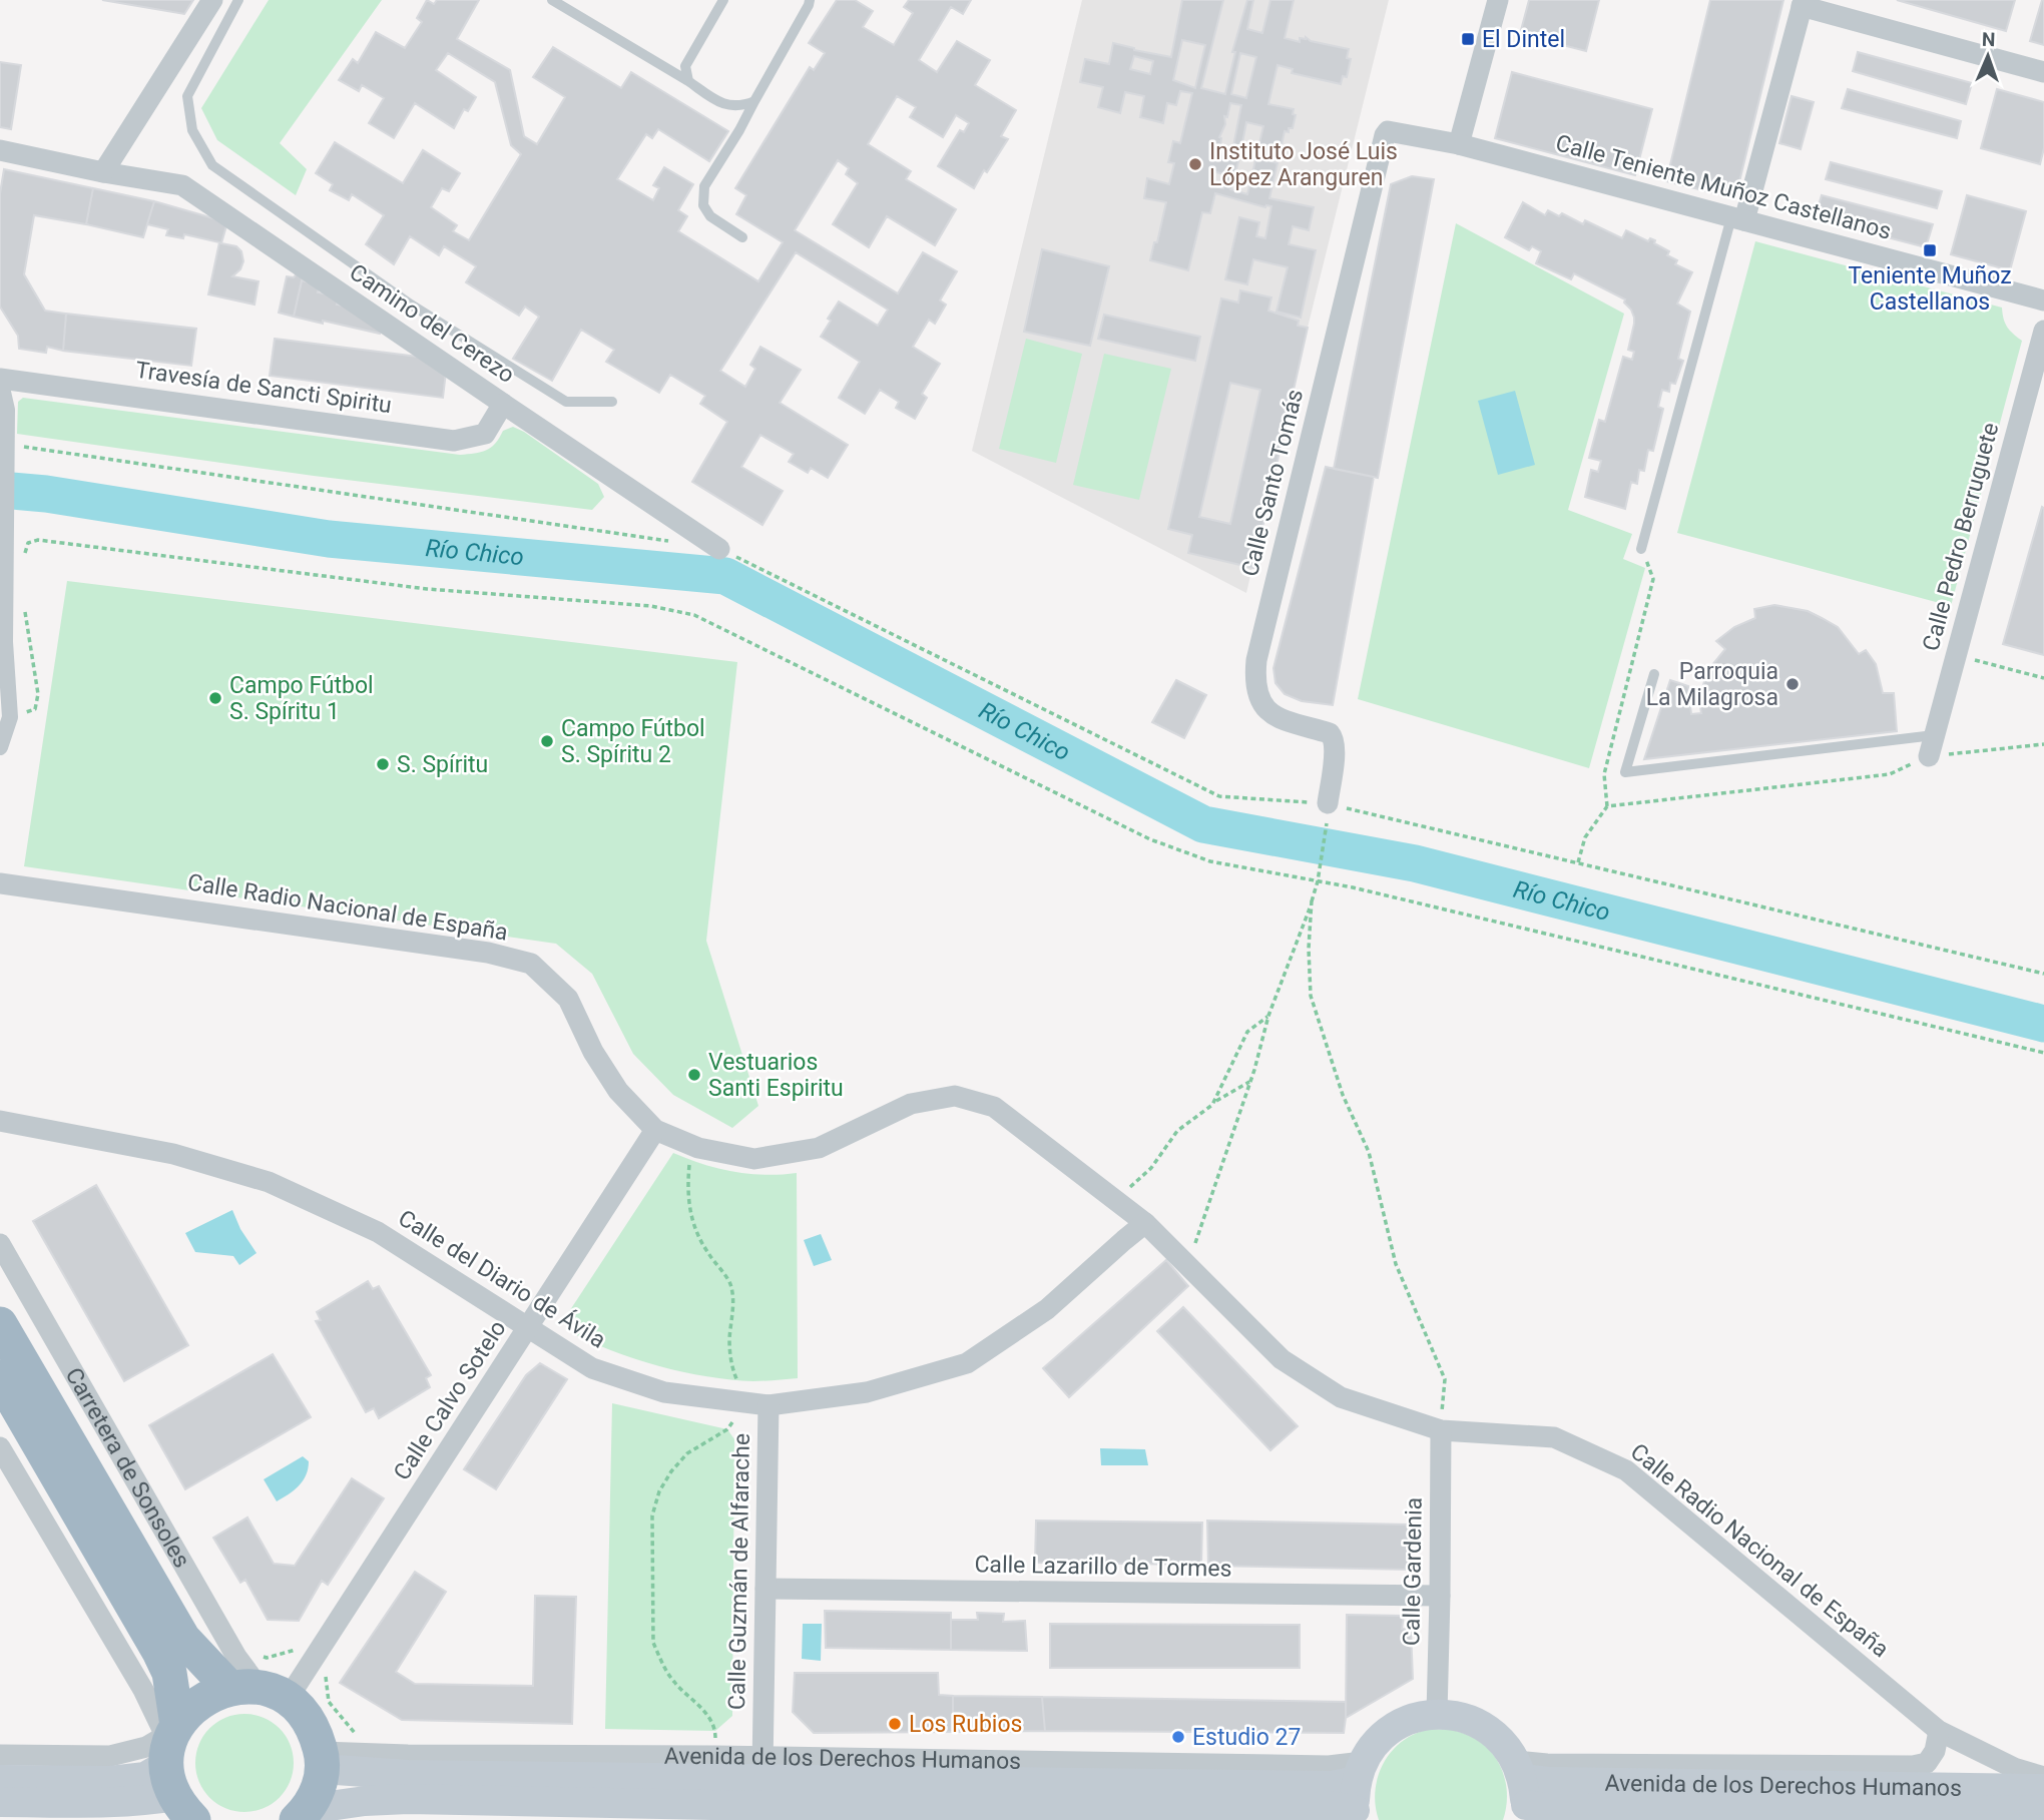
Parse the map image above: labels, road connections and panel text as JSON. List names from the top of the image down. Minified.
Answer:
{"streets":{"highway":["Carretera de Sonsoles"],"main road":["Avenida de los Derechos Humanos"],"street":["Calle Teniente Muñoz Castellanos","Camino del Cerezo","Travesía de Sancti Spiritu","Calle Santo Tomás","Calle Pedro Berruguete","Calle Radio Nacional de España","Calle del Diario de Ávila","Calle Calvo Sotelo","Calle Lazarillo de Tormes","Calle Guzmán de Alfarache","Calle Gardenia"]},"crossings":[["Calle Teniente Muñoz Castellanos","Calle Santo Tomás"],["Camino del Cerezo","Travesía de Sancti Spiritu"],["Calle Radio Nacional de España","Calle del Diario de Ávila"],["Calle Radio Nacional de España","Calle Calvo Sotelo"],["Calle Radio Nacional de España","Calle Gardenia"],["Calle Radio Nacional de España","Avenida de los Derechos Humanos"],["Calle del Diario de Ávila","Calle Calvo Sotelo"],["Calle del Diario de Ávila","Calle Guzmán de Alfarache"],["Calle Calvo Sotelo","Carretera de Sonsoles"],["Calle Lazarillo de Tormes","Calle Guzmán de Alfarache"],["Calle Lazarillo de Tormes","Calle Gardenia"],["Calle Guzmán de Alfarache","Avenida de los Derechos Humanos"]],"water":["Río Chico"],"places":{"transit":["El Dintel","Teniente Muñoz Castellanos"],"other":["Instituto José Luis López Aranguren","Parroquia La Milagrosa","Campo Fútbol S. Spíritu 1","Campo Fútbol S. Spíritu 2","S. Spíritu","Vestuarios Santi Espiritu","Los Rubios","Estudio 27"]},"north":"top"}
